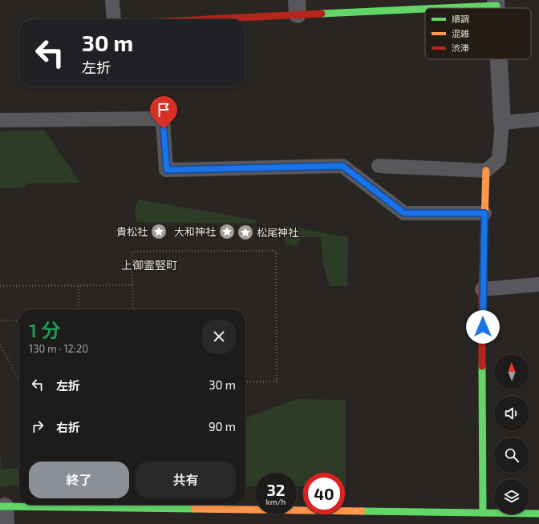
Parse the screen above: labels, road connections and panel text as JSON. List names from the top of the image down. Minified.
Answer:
{"districts":["上御霊竪町"],"places":{"place":["貴松社","大和神社","松尾神社"]},"legend":["順調","混雑","渋滞"],"north":"top","page":{"turn":["30 m","左折"],"heading":["1 分","130 m · 12:20"],"list":[{"name":"左折","value":"30 m"},{"name":"右折","value":"90 m"}],"buttons":["終了","共有"],"speed":"32 km/h","limit":"40"}}
